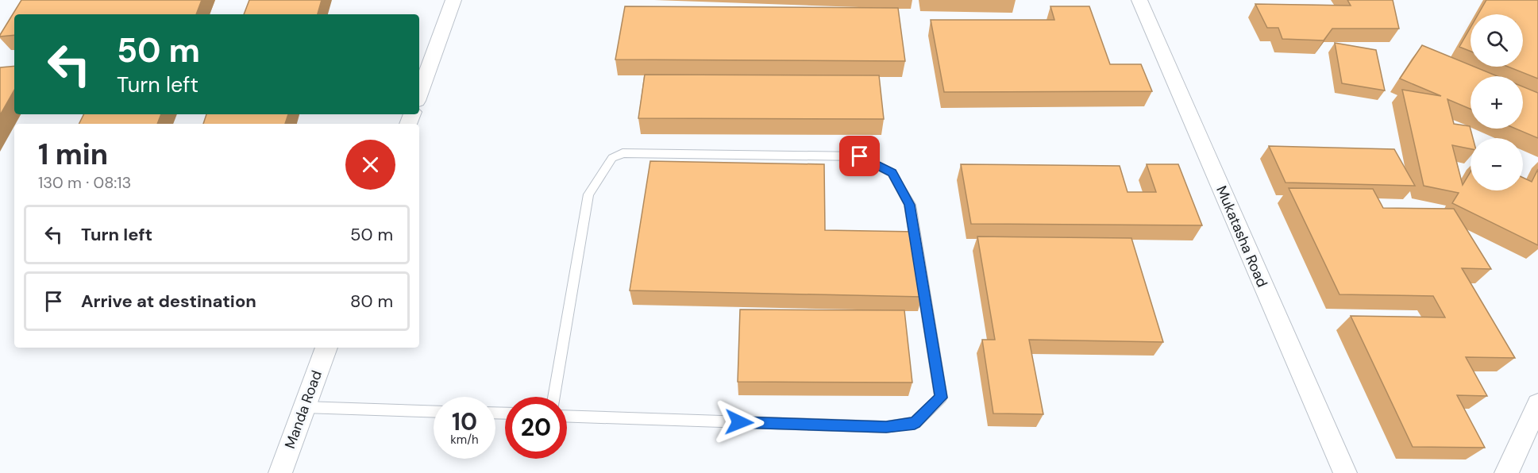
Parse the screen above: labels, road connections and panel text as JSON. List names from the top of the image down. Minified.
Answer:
{"streets":{"street":["Mukatasha Road","Manda Road"]},"page":{"map_buttons":["+","−"],"turn":["50 m","Turn left"],"heading":["1 min","130 m · 08:13"],"list":[{"name":"Turn left","value":"50 m"},{"name":"Arrive at destination","value":"80 m"}],"speed":"10 km/h","limit":"20"}}
